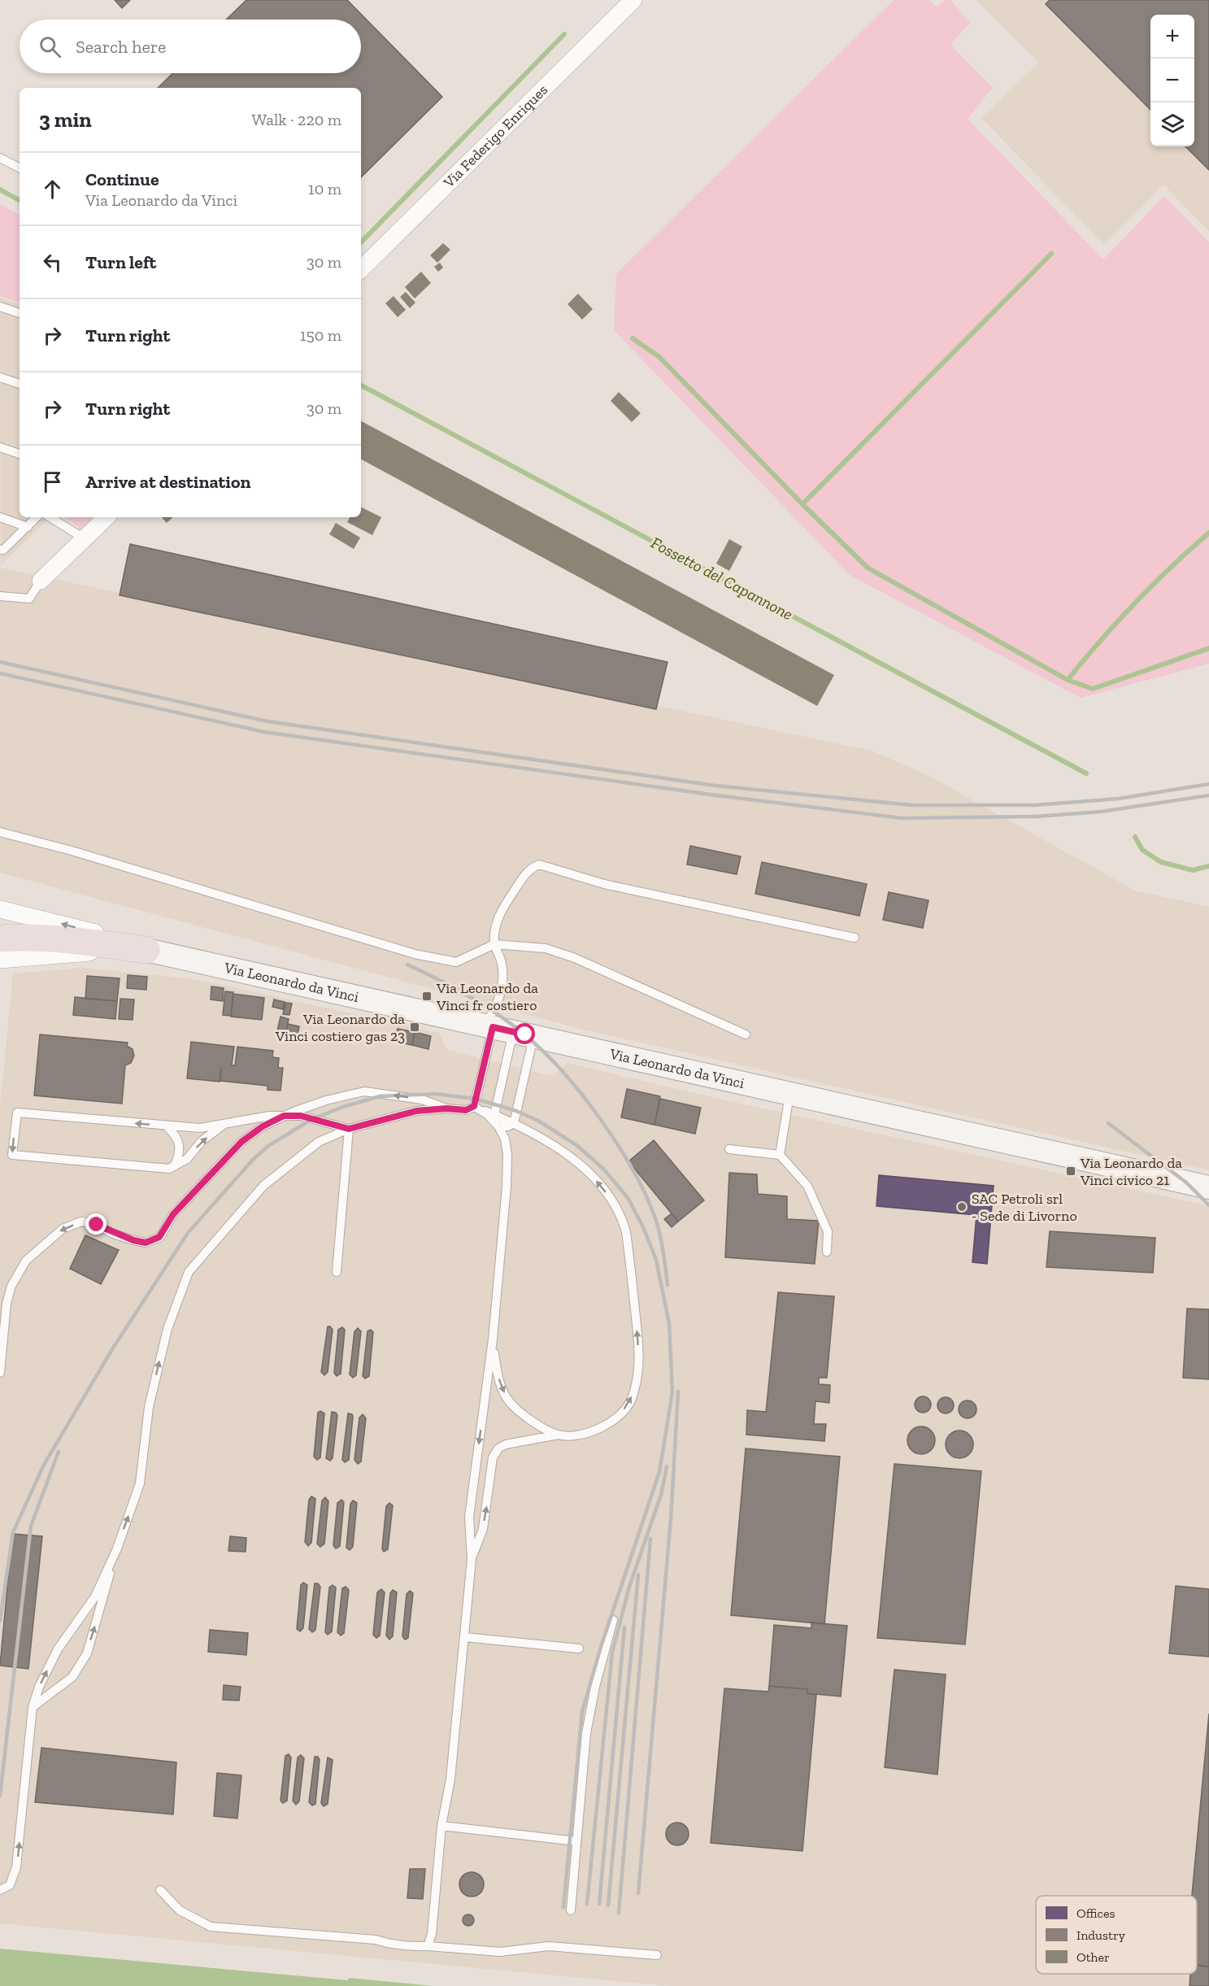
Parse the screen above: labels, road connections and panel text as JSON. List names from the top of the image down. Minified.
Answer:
{"streets":{"main road":["Via Leonardo da Vinci"],"street":["Via Federigo Enriques"]},"water":["Fossetto del Capannone"],"places":{"transit":["Via Leonardo da Vinci fr costiero","Via Leonardo da Vinci costiero gas 23","Via Leonardo da Vinci civico 21"],"other":["SAC Petroli srl - Sede di Livorno"]},"legend":["Offices","Industry","Other"],"page":{"map_buttons":["+","−"],"search":"Search here","heading":["3 min","Walk · 220 m"],"list":[["Continue","Via Leonardo da Vinci","10 m"],["Turn left","30 m"],["Turn right","150 m"],["Turn right","30 m"],"Arrive at destination"]}}
